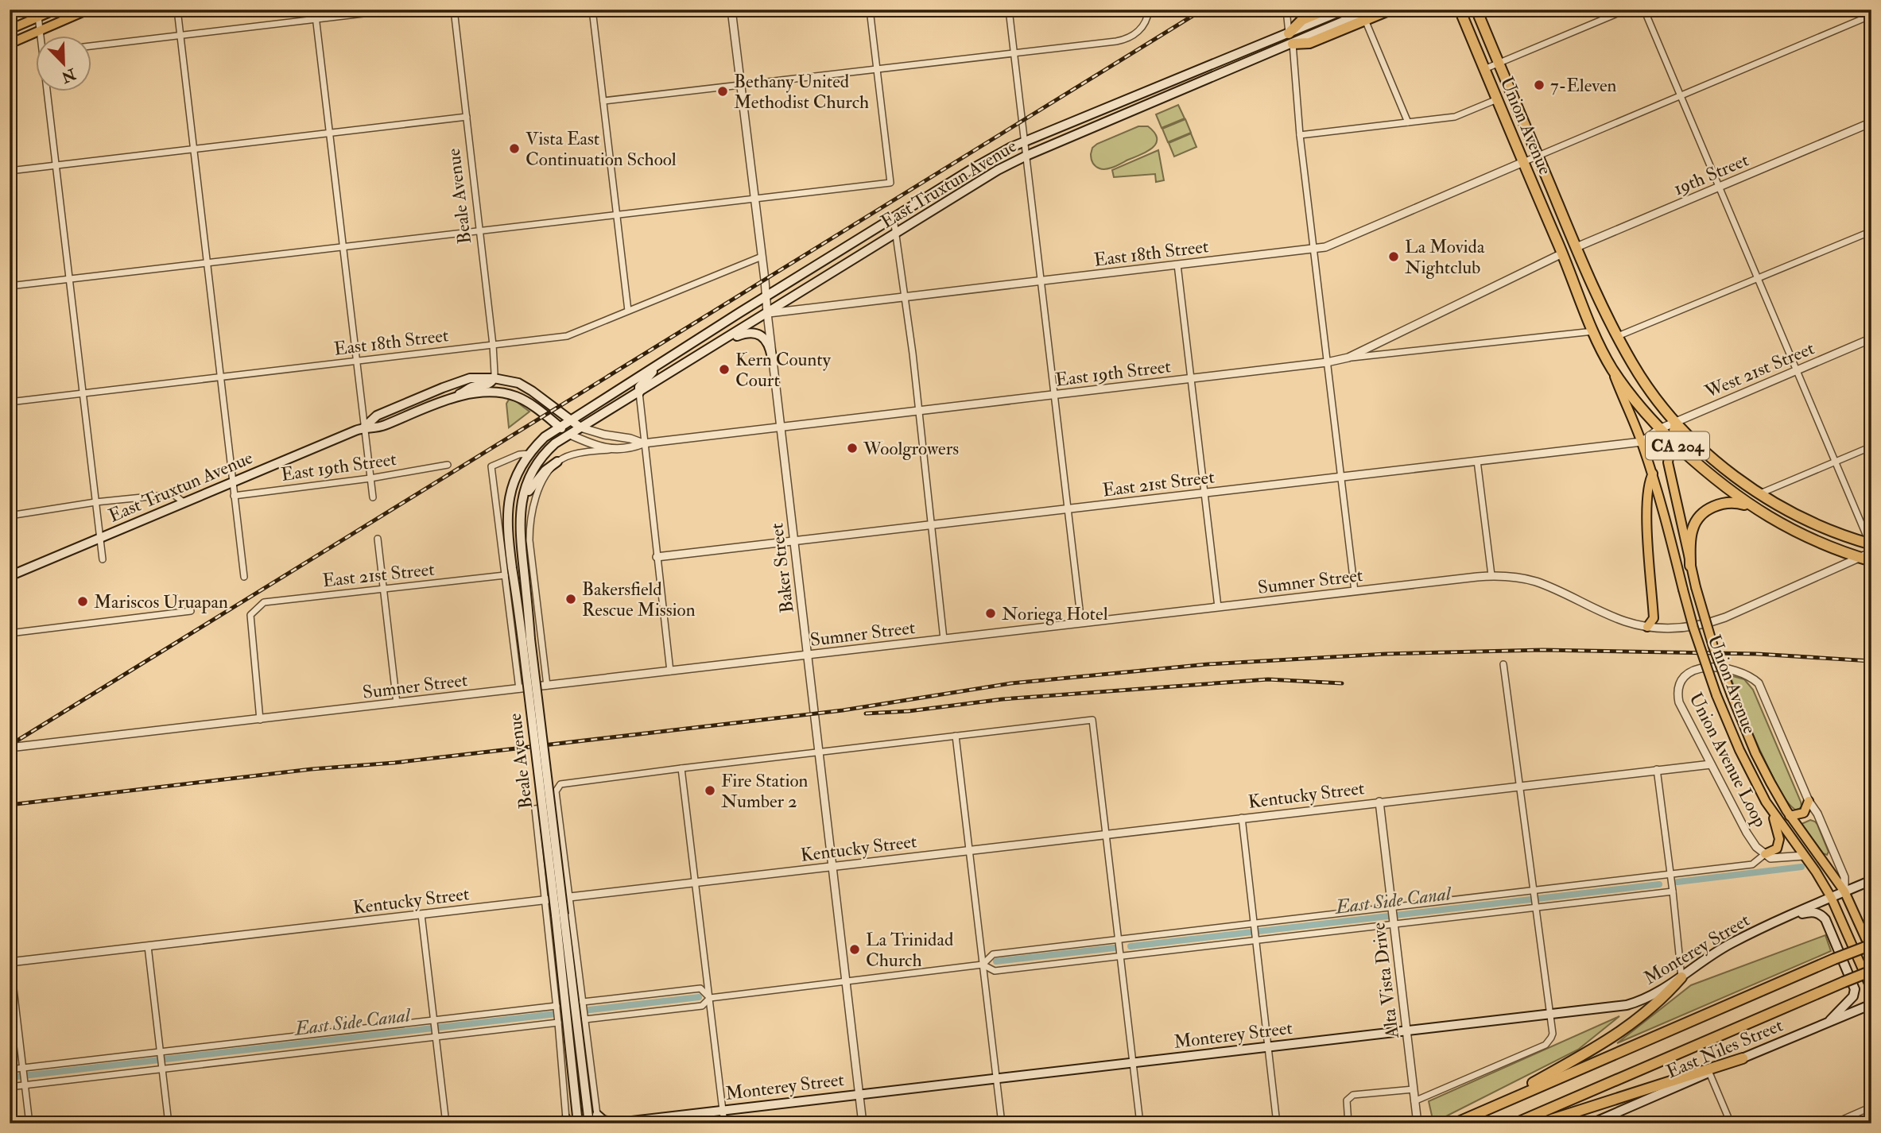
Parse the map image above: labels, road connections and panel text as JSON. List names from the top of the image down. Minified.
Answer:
{"streets":{"highway":["Union Avenue","CA 204"],"main road":["East Truxtun Avenue","Beale Avenue","Monterey Street","East Niles Street"],"street":["19th Street","East 18th Street","West 21st Street","East 19th Street","East 21st Street","Baker Street","Sumner Street","Union Avenue Loop","Kentucky Street","Alta Vista Drive"]},"crossings":[["Union Avenue","19th Street"],["Union Avenue","East 18th Street"],["Union Avenue","West 21st Street"],["Union Avenue","East 19th Street"],["Union Avenue","CA 204"],["Union Avenue","East 21st Street"],["Union Avenue","Union Avenue Loop"],["Union Avenue","Monterey Street"],["19th Street","East 19th Street"],["19th Street","CA 204"],["East Truxtun Avenue","Beale Avenue"],["East Truxtun Avenue","East 18th Street"],["East Truxtun Avenue","East 19th Street"],["East Truxtun Avenue","Baker Street"],["Beale Avenue","East 18th Street"],["Beale Avenue","East 19th Street"],["East 18th Street","Baker Street"],["West 21st Street","CA 204"],["West 21st Street","East 21st Street"],["East 19th Street","CA 204"],["East 19th Street","Baker Street"],["CA 204","East 21st Street"],["CA 204","Sumner Street"],["East 21st Street","Baker Street"],["East 21st Street","Sumner Street"],["Baker Street","Sumner Street"],["Baker Street","Kentucky Street"],["Baker Street","Monterey Street"],["Union Avenue Loop","Kentucky Street"],["Kentucky Street","Alta Vista Drive"],["Monterey Street","Alta Vista Drive"]],"water":["East Side Canal"],"places":["7-Eleven","Bethany United Methodist Church","Vista East Continuation School","La Movida Nightclub","Kern County Court","Woolgrowers","Bakersfield Rescue Mission","Mariscos Uruapan","Noriega Hotel","Fire Station Number 2","La Trinidad Church"],"north":"bottom right"}
